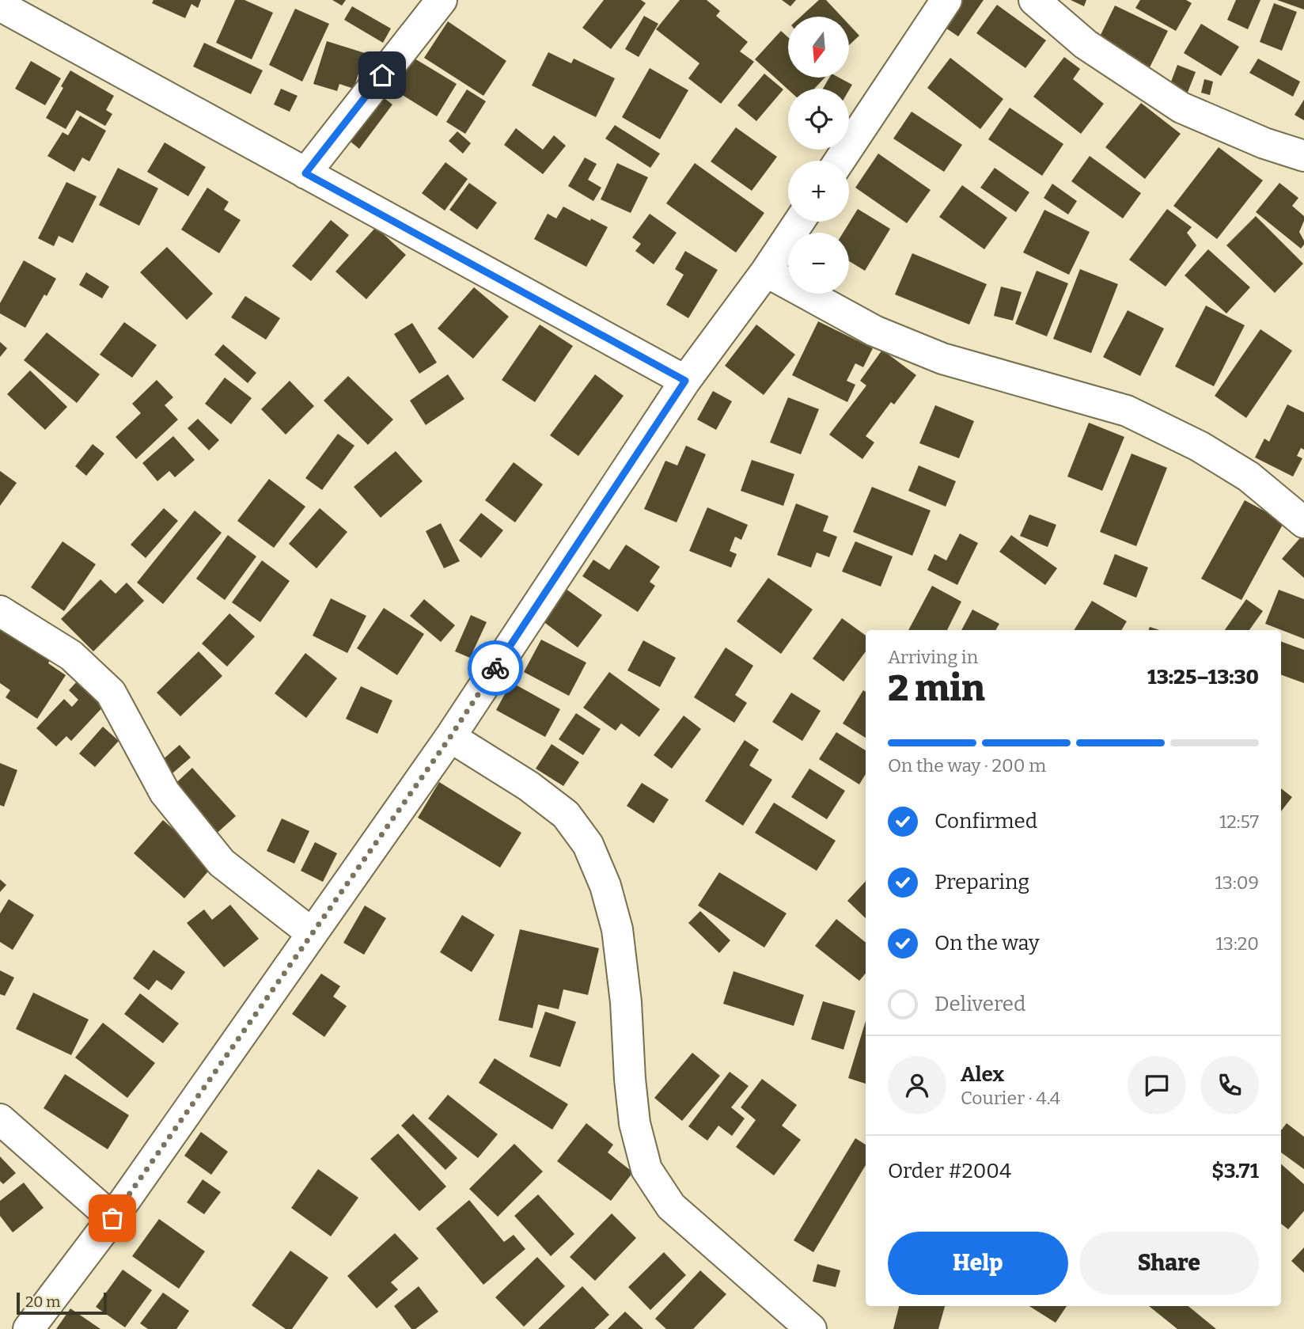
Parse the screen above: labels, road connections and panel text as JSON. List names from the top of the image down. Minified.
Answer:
{"scale_bar":"20 m","north":"bottom","page":{"map_buttons":["+","−"],"heading":["2 min","Arriving in","13:25–13:30"],"panel":["Alex","Courier · 4.4","Order #2004","$3.71"],"bar":"On the way · 200 m","list":[["Confirmed","12:57"],["Preparing","13:09"],["On the way","13:20"],"Delivered"],"buttons":["Help","Share"],"scale":"20 m"}}
